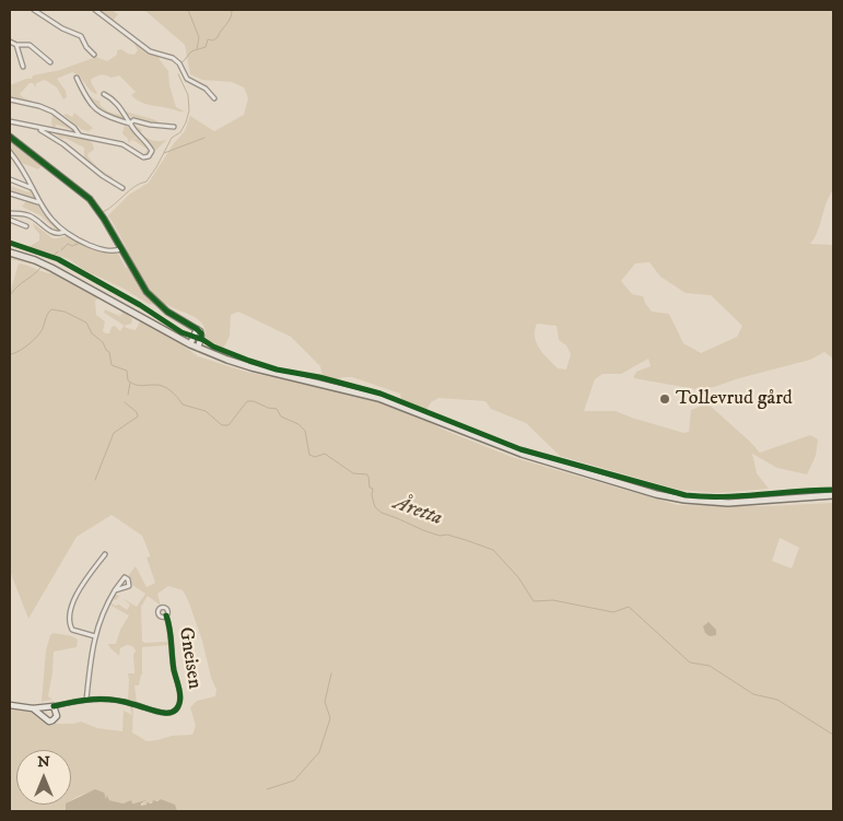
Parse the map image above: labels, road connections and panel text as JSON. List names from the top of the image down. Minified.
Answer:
{"streets":{"street":["Gneisen"]},"water":["Åretta"],"places":["Tollevrud gård"],"north":"top"}
